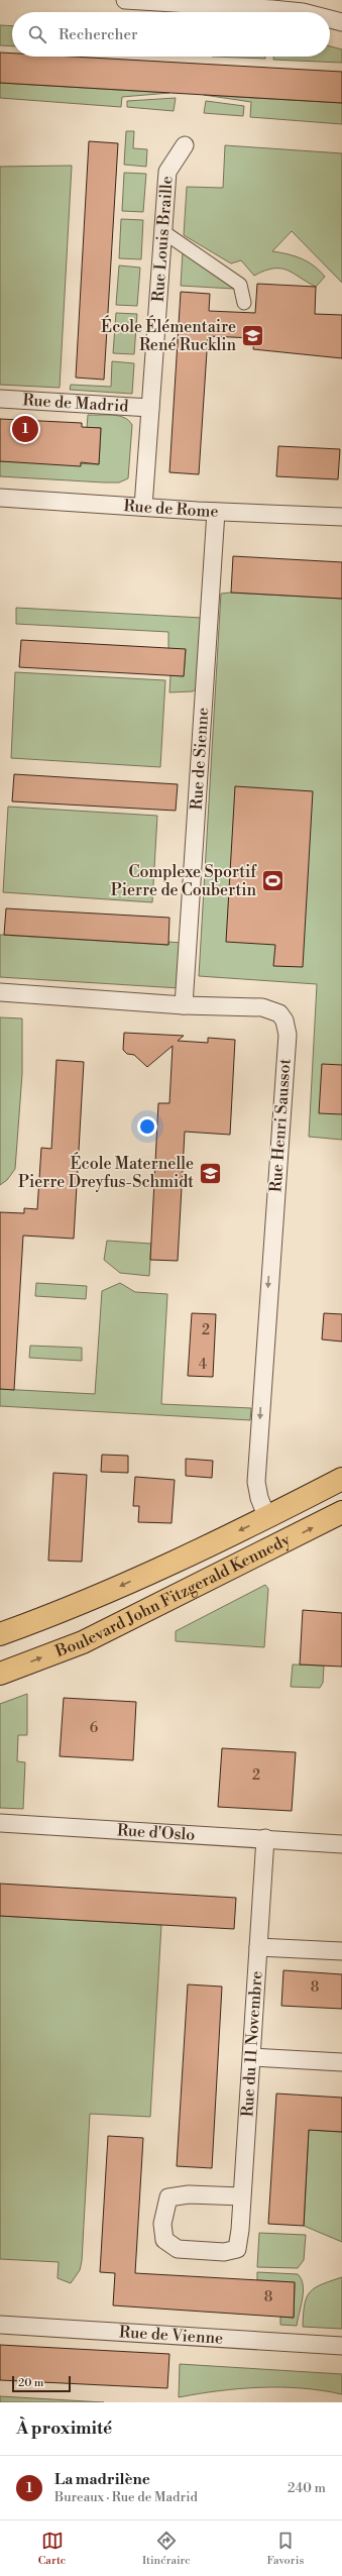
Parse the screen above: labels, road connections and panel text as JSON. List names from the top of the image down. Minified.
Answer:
{"streets":{"main road":["Boulevard John Fitzgerald Kennedy"],"street":["Rue Louis Braille","Rue de Madrid","Rue de Rome","Rue de Sienne","Rue Henri Saussot","Rue d'Oslo","Rue du 11 Novembre","Rue de Vienne"]},"crossings":[["Rue Louis Braille","Rue de Madrid"],["Rue Louis Braille","Rue de Rome"],["Rue de Rome","Rue de Sienne"],["Rue de Sienne","Rue Henri Saussot"],["Rue Henri Saussot","Boulevard John Fitzgerald Kennedy"],["Rue d'Oslo","Rue du 11 Novembre"]],"one_way":["Rue Henri Saussot"],"places":{"school or university":["École Élémentaire René Rucklin","École Maternelle Pierre Dreyfus-Schmidt"],"sports":["Complexe Sportif Pierre de Coubertin"]},"house_numbers":["2","4","6","2","8","8"],"scale_bar":"20 m","page":{"search":"Rechercher","pins":"1","scale":"20 m","heading":"À proximité","list":[{"mark":"1","name":"La madrilène","note":"Bureaux · Rue de Madrid","value":"240 m"}],"nav":["Carte","Itinéraire","Favoris"]}}
